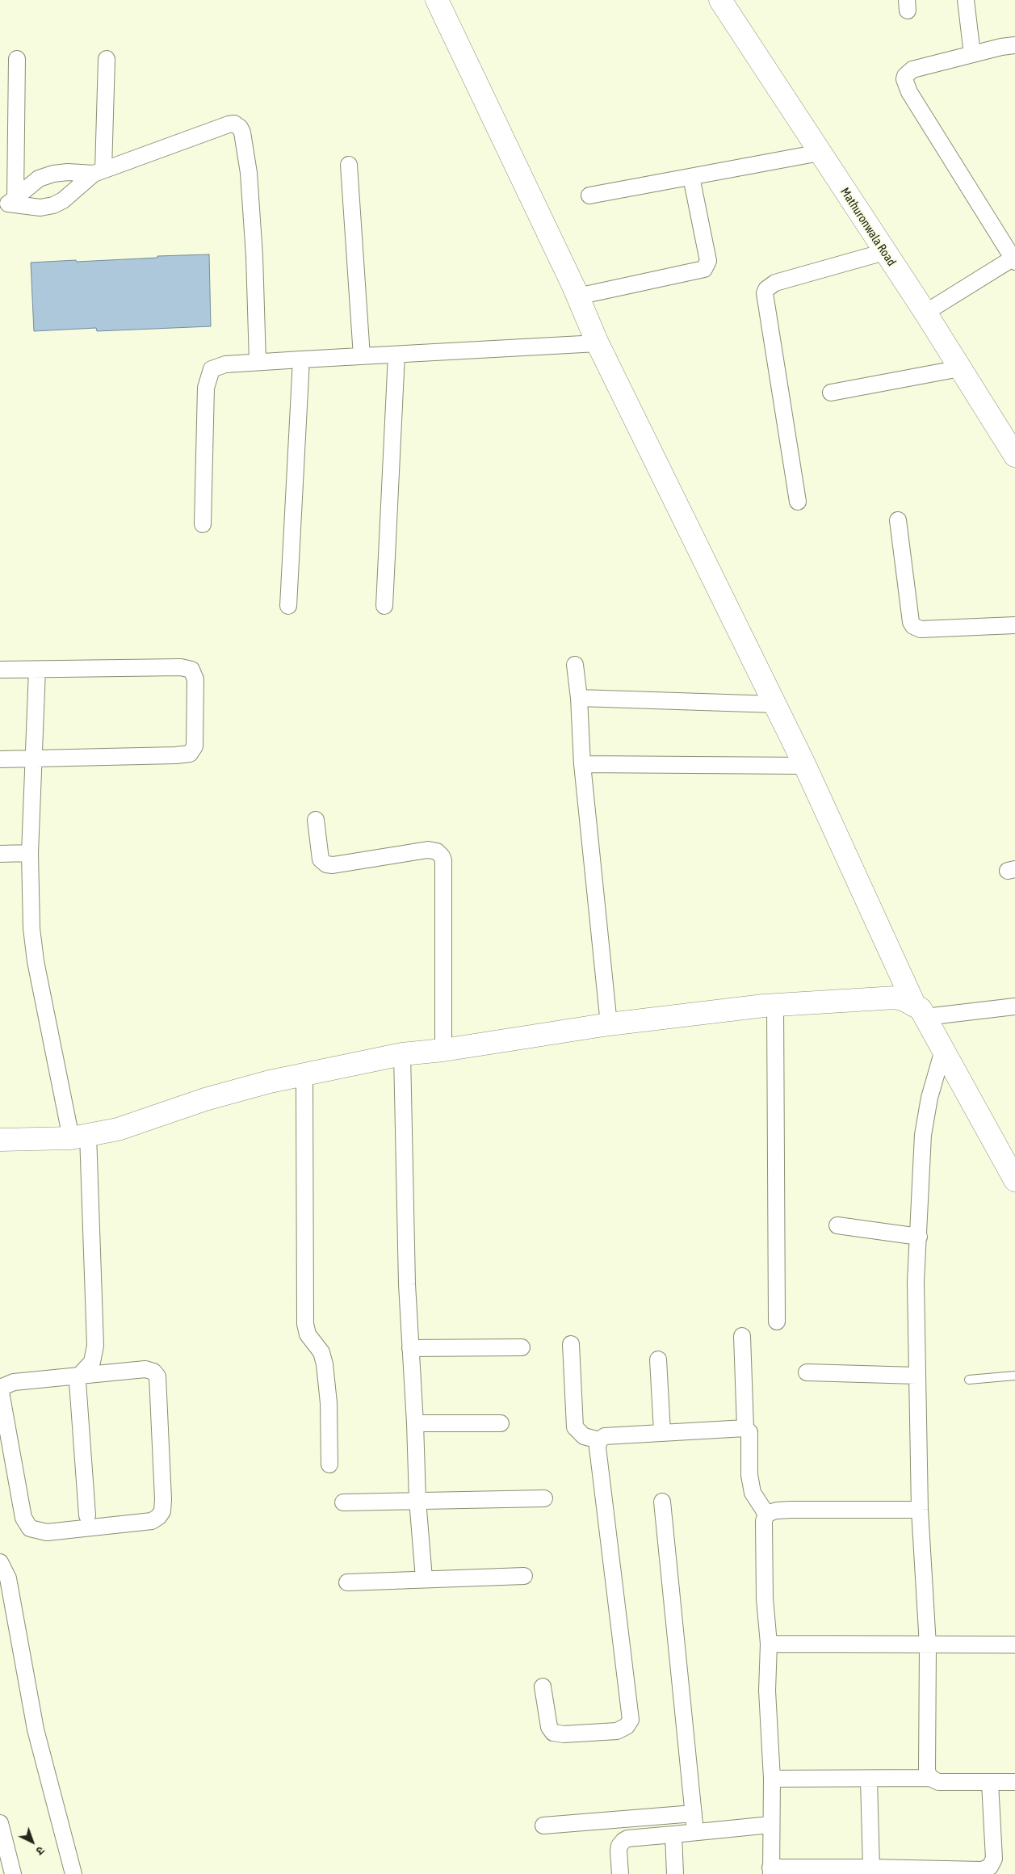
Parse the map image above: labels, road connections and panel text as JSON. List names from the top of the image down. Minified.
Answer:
{"streets":{"street":["Mathuronwala Road"]},"north":"bottom right"}
